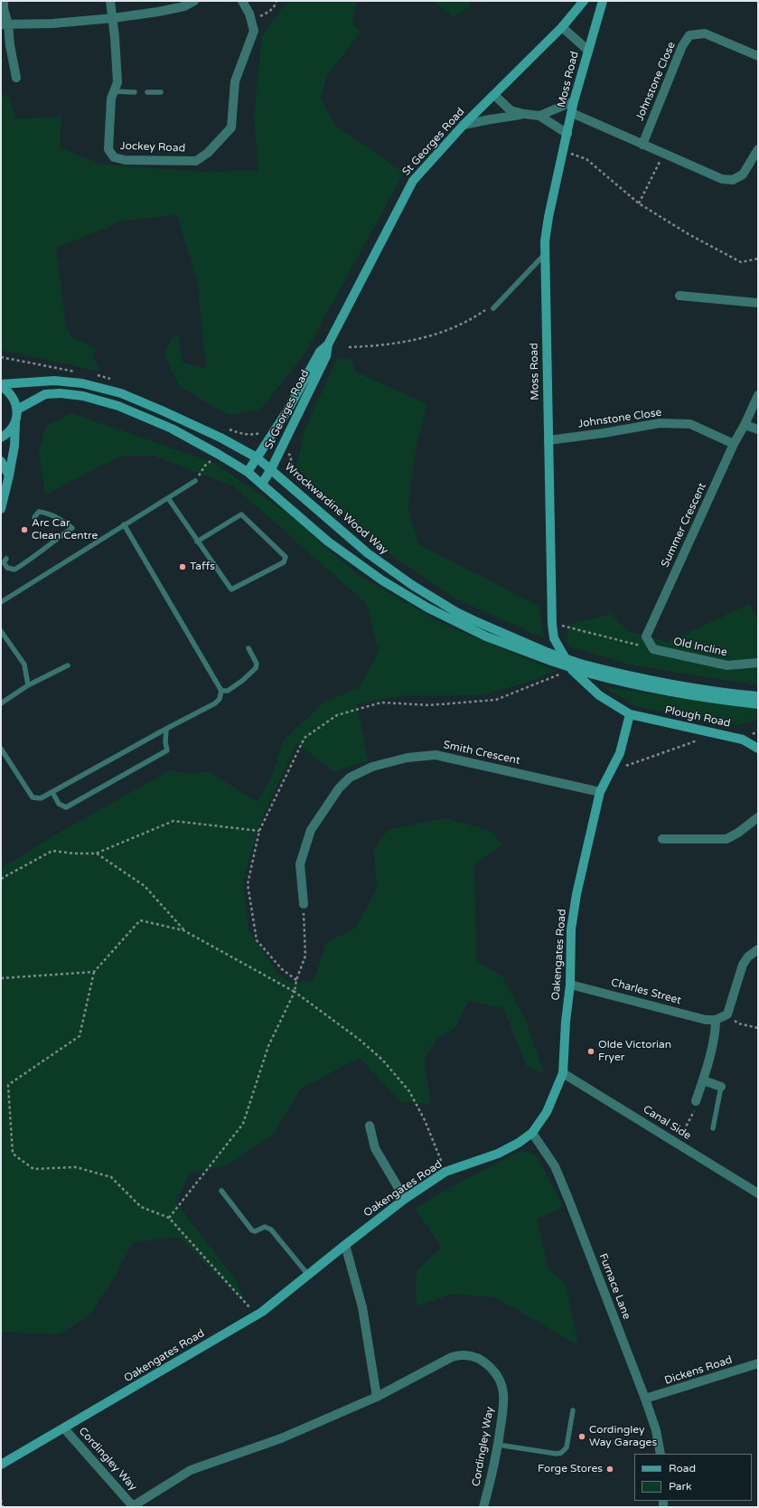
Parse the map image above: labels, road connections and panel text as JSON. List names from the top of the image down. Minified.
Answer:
{"streets":{"street":["Moss Road","Johnstone Close","St Georges Road","Jockey Road","Wrockwardine Wood Way","Summer Crescent","Old Incline","Plough Road","Smith Crescent","Oakengates Road","Charles Street","Canal Side","Furnace Lane","Dickens Road","Cordingley Way"]},"crossings":[["Moss Road","Johnstone Close"],["Moss Road","Plough Road"],["Moss Road","Oakengates Road"],["Johnstone Close","Summer Crescent"],["St Georges Road","Wrockwardine Wood Way"],["Summer Crescent","Old Incline"],["Plough Road","Oakengates Road"],["Smith Crescent","Oakengates Road"],["Oakengates Road","Charles Street"],["Oakengates Road","Canal Side"],["Oakengates Road","Furnace Lane"],["Oakengates Road","Cordingley Way"],["Furnace Lane","Dickens Road"]],"places":["Arc Car Clean Centre","Taffs","Olde Victorian Fryer","Cordingley Way Garages","Forge Stores"],"legend":["Road","Park"]}
